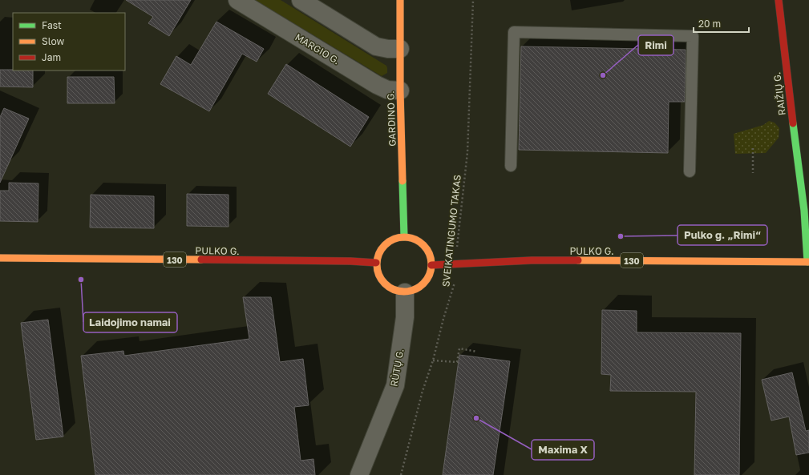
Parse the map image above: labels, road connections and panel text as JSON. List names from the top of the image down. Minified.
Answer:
{"streets":{"main road":["RAIŽIŲ G.","GARDINO G.","PULKO G.","130"],"street":["MARGIO G.","RŪTŲ G."],"path":["SVEIKATINGUMO TAKAS"]},"crossings":[["MARGIO G.","GARDINO G."],["RAIŽIŲ G.","PULKO G."],["GARDINO G.","PULKO G."],["GARDINO G.","RŪTŲ G."],["SVEIKATINGUMO TAKAS","PULKO G."],["PULKO G.","RŪTŲ G."]],"places":["Rimi","Pulko g. „Rimi“","Laidojimo namai","Maxima X"],"legend":["Fast","Slow","Jam"],"scale_bar":"20 m"}
